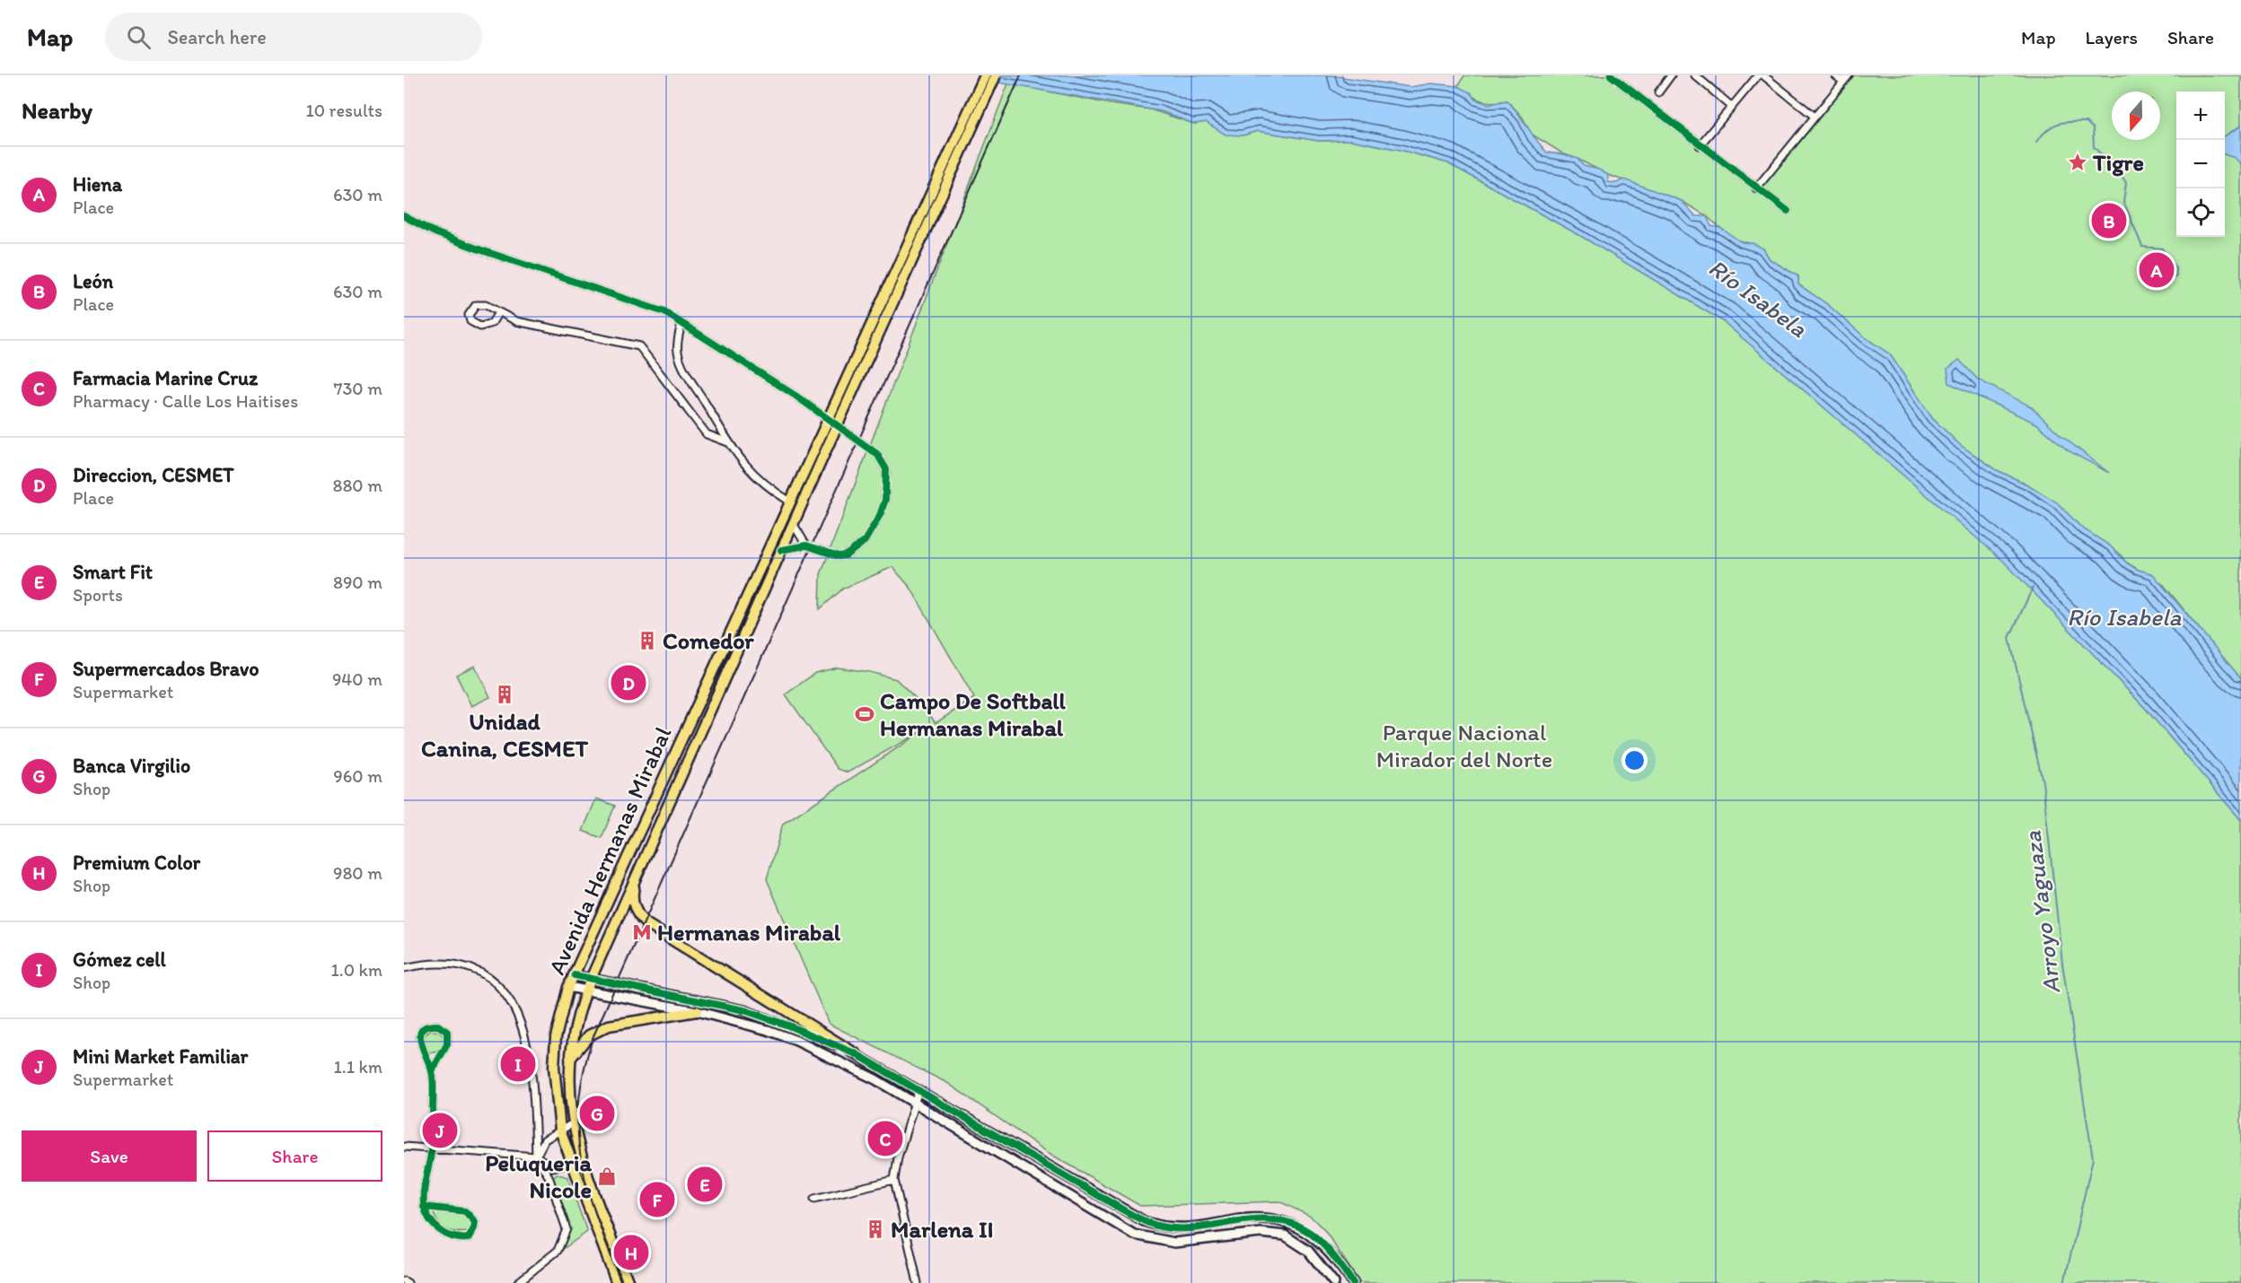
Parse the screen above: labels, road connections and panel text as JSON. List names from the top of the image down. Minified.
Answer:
{"streets":{"main road":["Avenida Hermanas Mirabal"]},"water":["Río Isabela","Arroyo Yaguaza"],"parks":["Parque Nacional Mirador del Norte"],"places":{"place":["Tigre"],"building":["Comedor","Unidad Canina, CESMET","Marlena II"],"sports":["Campo De Softball Hermanas Mirabal"],"metro station":["Hermanas Mirabal"],"shop":["Peluqueria Nicole"]},"north":"bottom","page":{"header":"Map","search":"Search here","nav":["Map","Layers","Share"],"heading":["Nearby","10 results"],"map_buttons":["+","−"],"list":[{"mark":"A","name":"Hiena","note":"Place","value":"630 m"},{"mark":"B","name":"León","note":"Place","value":"630 m"},{"mark":"C","name":"Farmacia Marine Cruz","note":"Pharmacy · Calle Los Haitises","value":"730 m"},{"mark":"D","name":"Direccion, CESMET","note":"Place","value":"880 m"},{"mark":"E","name":"Smart Fit","note":"Sports","value":"890 m"},{"mark":"F","name":"Supermercados Bravo","note":"Supermarket","value":"940 m"},{"mark":"G","name":"Banca Virgilio","note":"Shop","value":"960 m"},{"mark":"H","name":"Premium Color","note":"Shop","value":"980 m"},{"mark":"I","name":"Gómez cell","note":"Shop","value":"1.0 km"},{"mark":"J","name":"Mini Market Familiar","note":"Supermarket","value":"1.1 km"}],"pins":["B","A","D","I","G","J","C","E","F","H"],"buttons":["Save","Share"]}}
